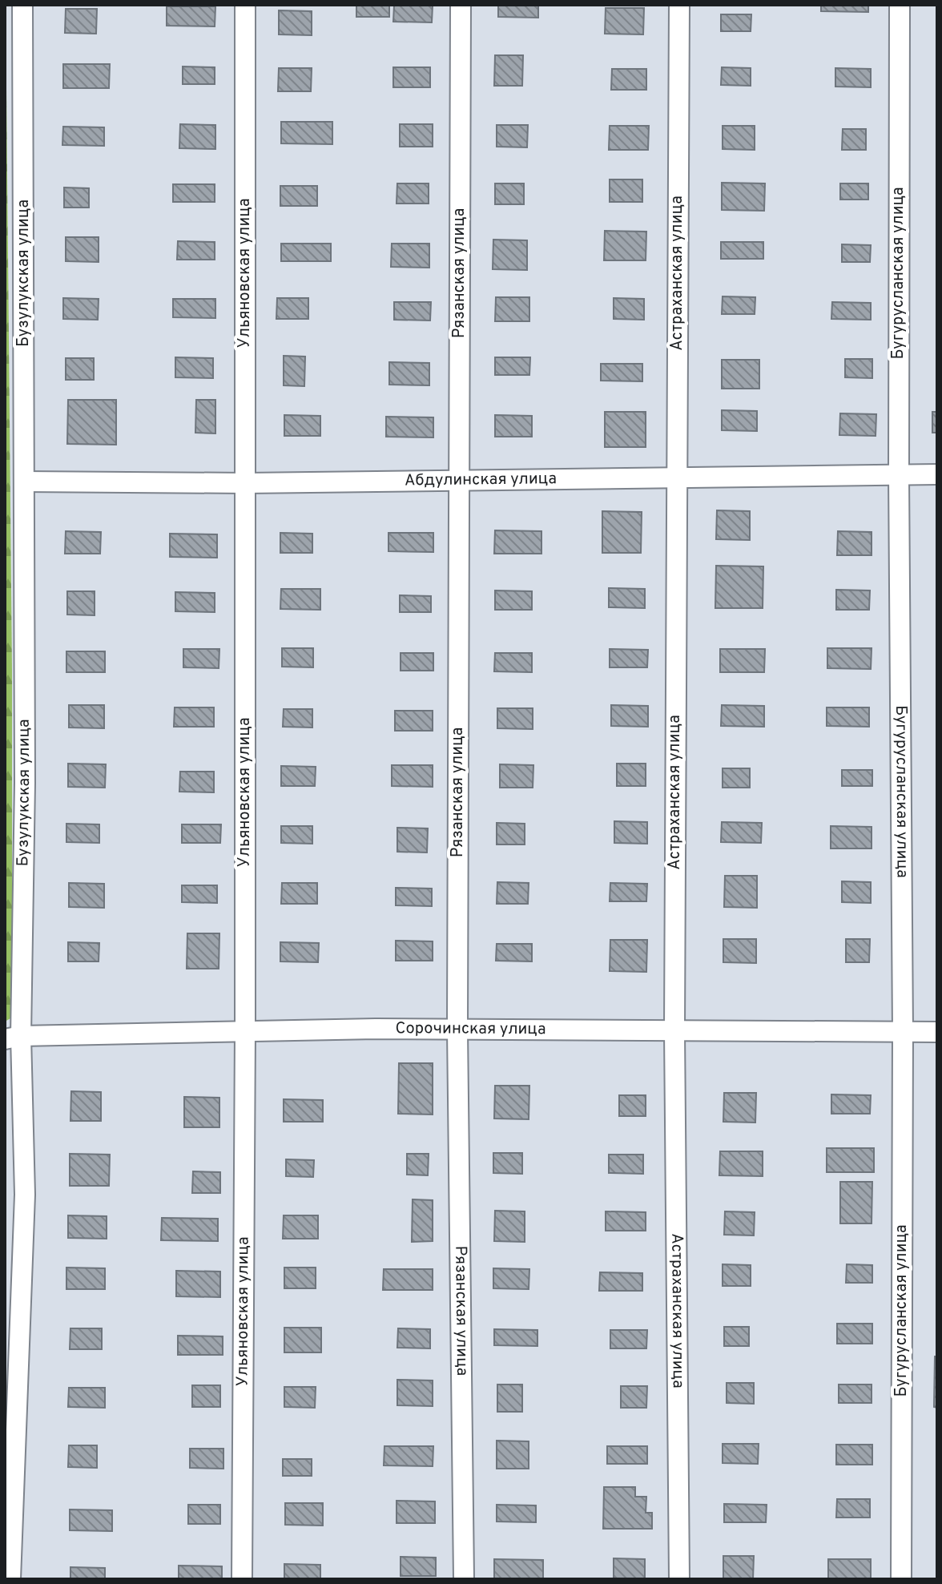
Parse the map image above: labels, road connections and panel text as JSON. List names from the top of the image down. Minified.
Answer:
{"streets":{"street":["Бузулукская улица","Ульяновская улица","Рязанская улица","Астраханская улица","Бугурусланская улица","Абдулинская улица","Сорочинская улица"]},"crossings":[["Бузулукская улица","Абдулинская улица"],["Бузулукская улица","Сорочинская улица"],["Ульяновская улица","Абдулинская улица"],["Ульяновская улица","Сорочинская улица"],["Рязанская улица","Абдулинская улица"],["Рязанская улица","Сорочинская улица"],["Астраханская улица","Абдулинская улица"],["Астраханская улица","Сорочинская улица"],["Бугурусланская улица","Абдулинская улица"],["Бугурусланская улица","Сорочинская улица"]]}
